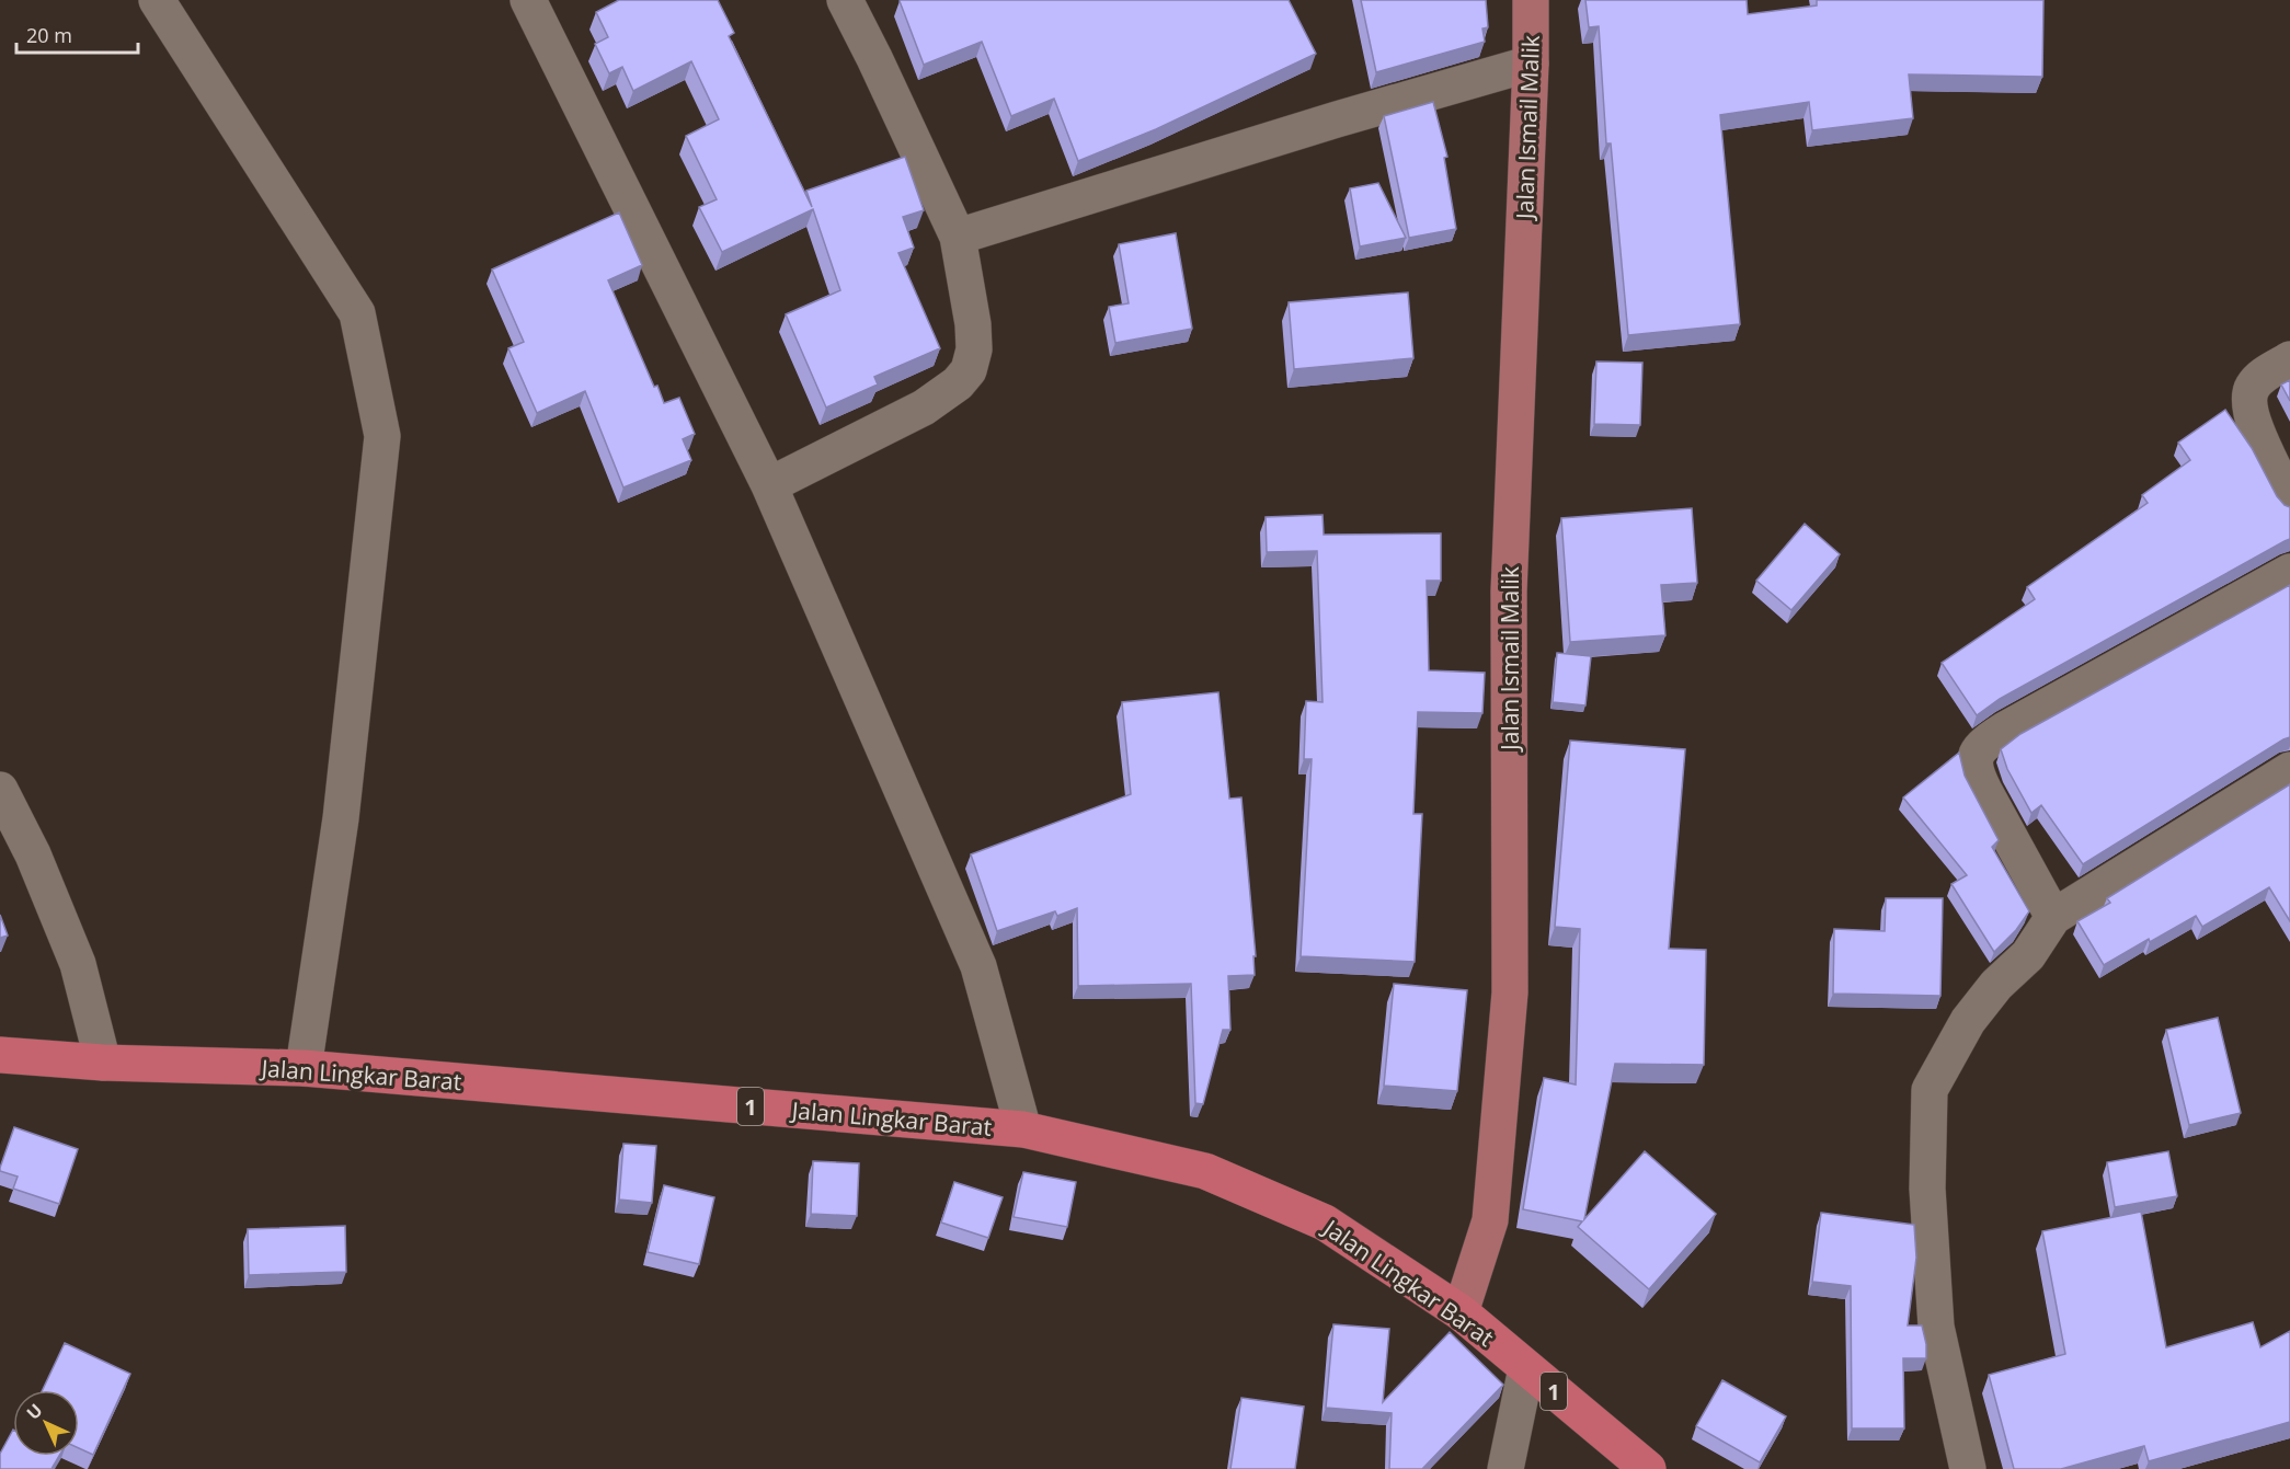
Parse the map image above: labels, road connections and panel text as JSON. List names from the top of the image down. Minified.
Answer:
{"streets":{"highway":["Jalan Lingkar Barat","1"],"main road":["Jalan Ismail Malik"]},"crossings":[["Jalan Ismail Malik","Jalan Lingkar Barat"]],"scale_bar":"20 m","north":"top left"}
